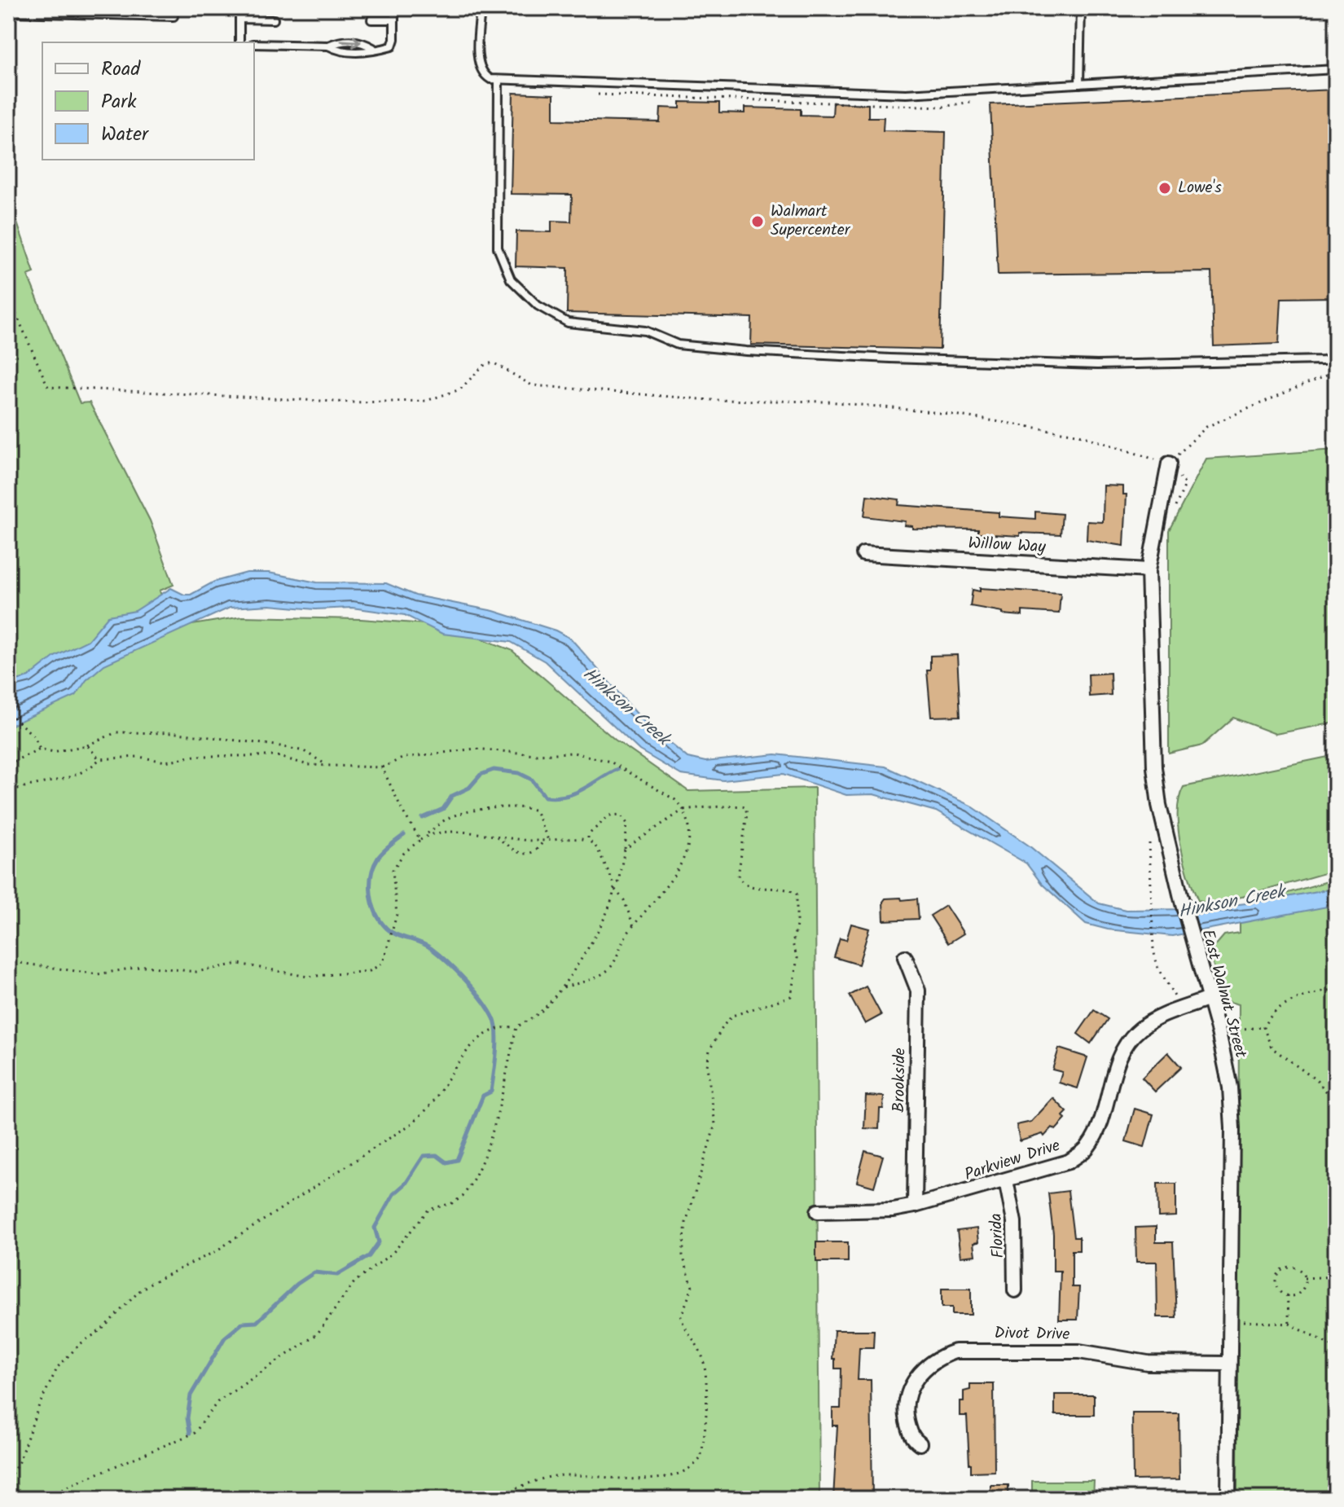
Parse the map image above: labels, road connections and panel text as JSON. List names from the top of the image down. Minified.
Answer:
{"streets":{"street":["Willow Way","East Walnut Street","Brookside","Parkview Drive","Florida","Divot Drive"]},"crossings":[["Willow Way","East Walnut Street"],["East Walnut Street","Parkview Drive"],["East Walnut Street","Divot Drive"],["Brookside","Parkview Drive"],["Parkview Drive","Florida"]],"water":["Hinkson Creek"],"places":["Lowe's","Walmart Supercenter"],"legend":["Road","Park","Water"]}
